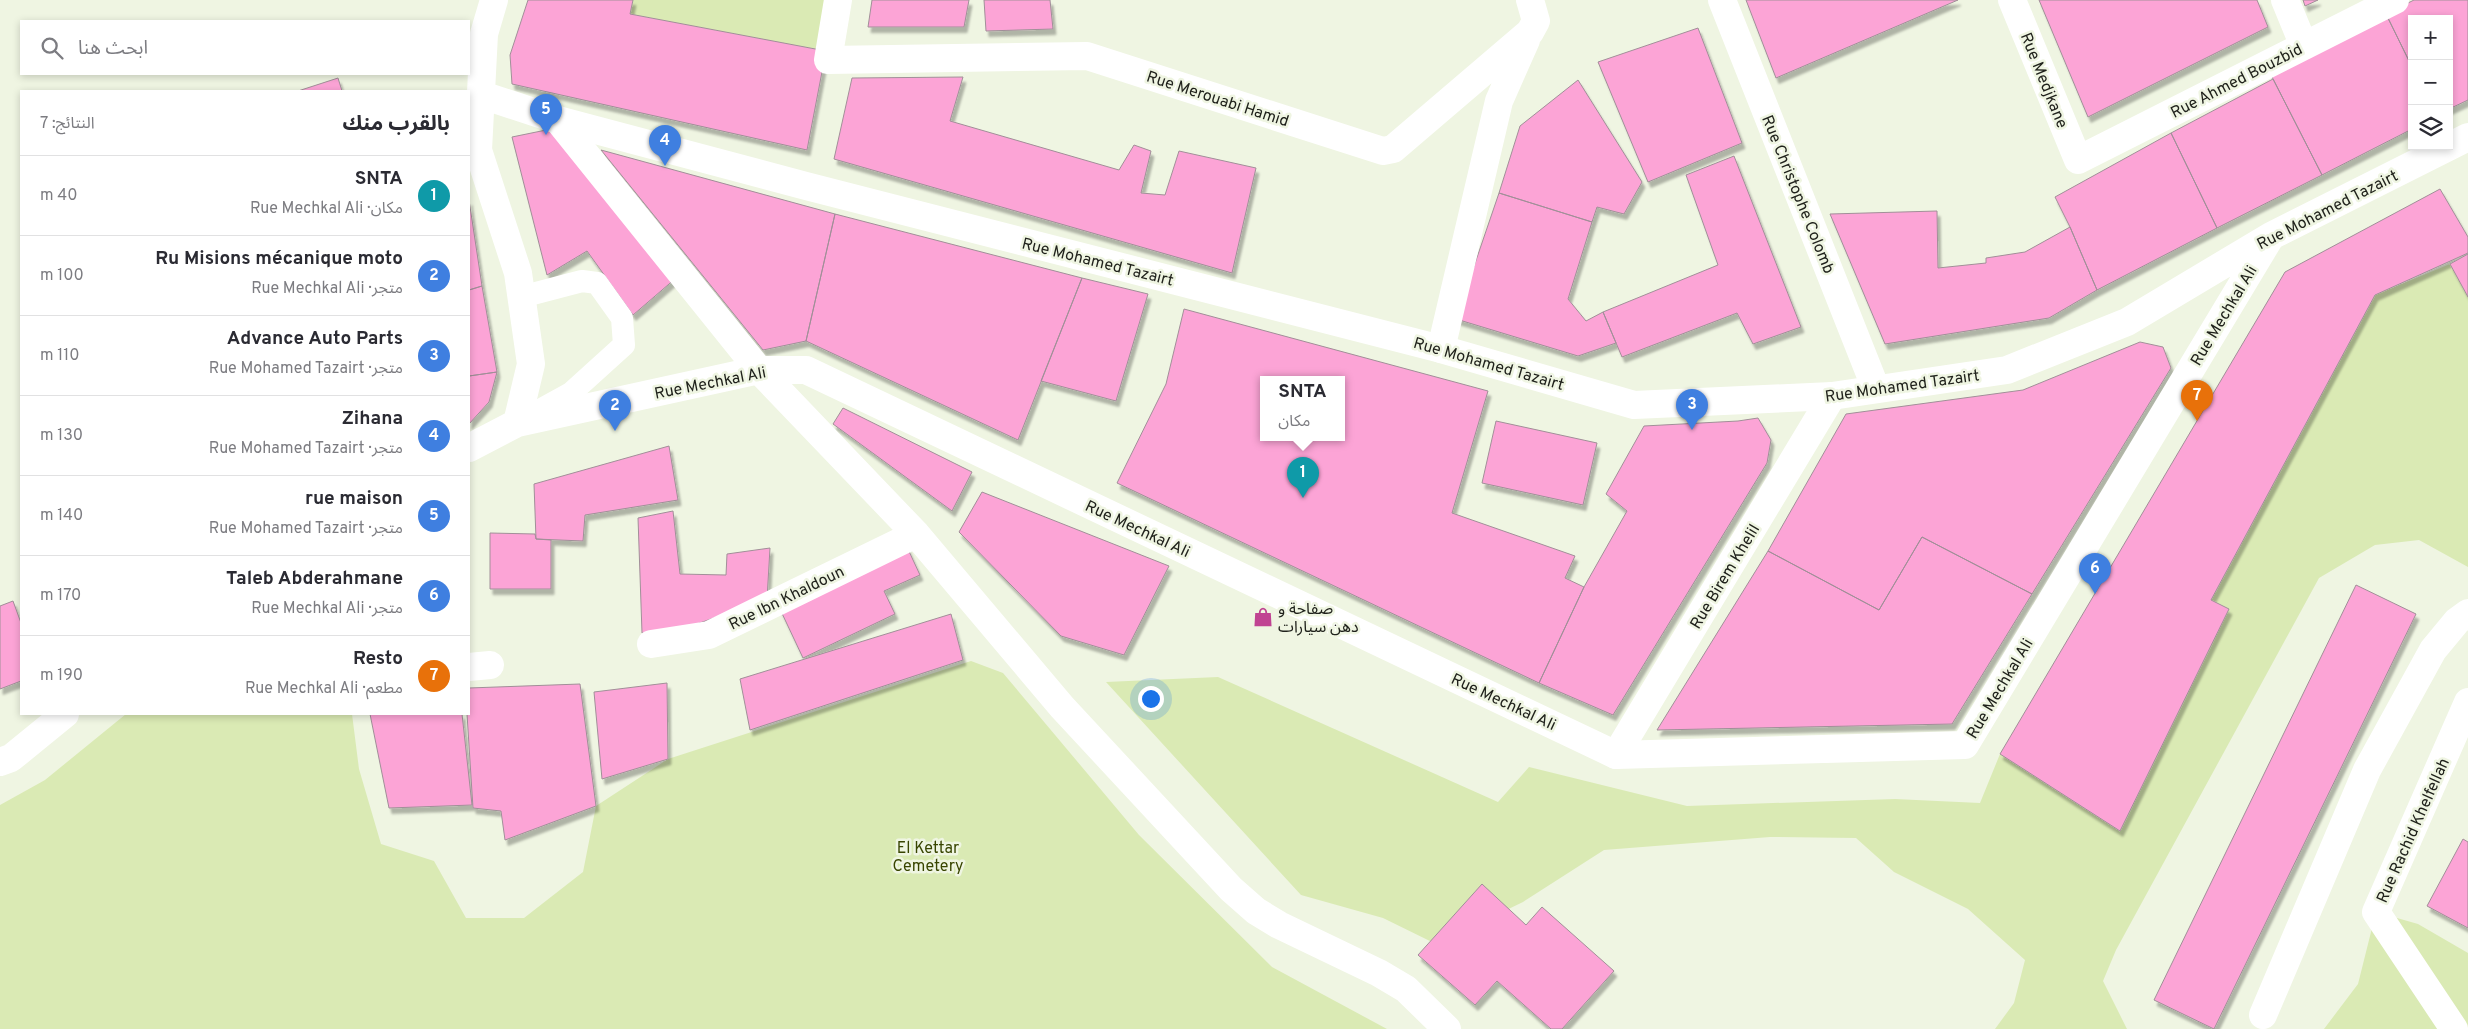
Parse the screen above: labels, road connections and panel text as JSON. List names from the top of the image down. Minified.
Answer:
{"streets":{"street":["Rue Medjkane","Rue Ahmed Bouzbid","Rue Merouabi Hamid","Rue Christophe Colomb","Rue Mohamed Tazairt","Rue Mechkal Ali","Rue Birem Khelil","Rue Ibn Khaldoun","Rue Rachid Khelfellah"]},"crossings":[["Rue Medjkane","Rue Ahmed Bouzbid"],["Rue Christophe Colomb","Rue Mohamed Tazairt"],["Rue Mohamed Tazairt","Rue Mechkal Ali"],["Rue Mohamed Tazairt","Rue Birem Khelil"],["Rue Mechkal Ali","Rue Birem Khelil"]],"parks":["El Kettar Cemetery"],"places":{"shop":["صفاحة و دهن سيارات"]},"page":{"map_buttons":["+","−"],"search":"ابحث هنا","heading":["بالقرب منك","النتائج: 7"],"pins":["5","4","7","3","2","1","6"],"list":[{"mark":"1","name":"SNTA","note":"مكان · Rue Mechkal Ali","value":"40 m"},{"mark":"2","name":"Ru Misions mécanique moto","note":"متجر · Rue Mechkal Ali","value":"100 m"},{"mark":"3","name":"Advance Auto Parts","note":"متجر · Rue Mohamed Tazairt","value":"110 m"},{"mark":"4","name":"Zihana","note":"متجر · Rue Mohamed Tazairt","value":"130 m"},{"mark":"5","name":"rue maison","note":"متجر · Rue Mohamed Tazairt","value":"140 m"},{"mark":"6","name":"Taleb Abderahmane","note":"متجر · Rue Mechkal Ali","value":"170 m"},{"mark":"7","name":"Resto","note":"مطعم · Rue Mechkal Ali","value":"190 m"}],"popup":["SNTA","مكان"]}}
